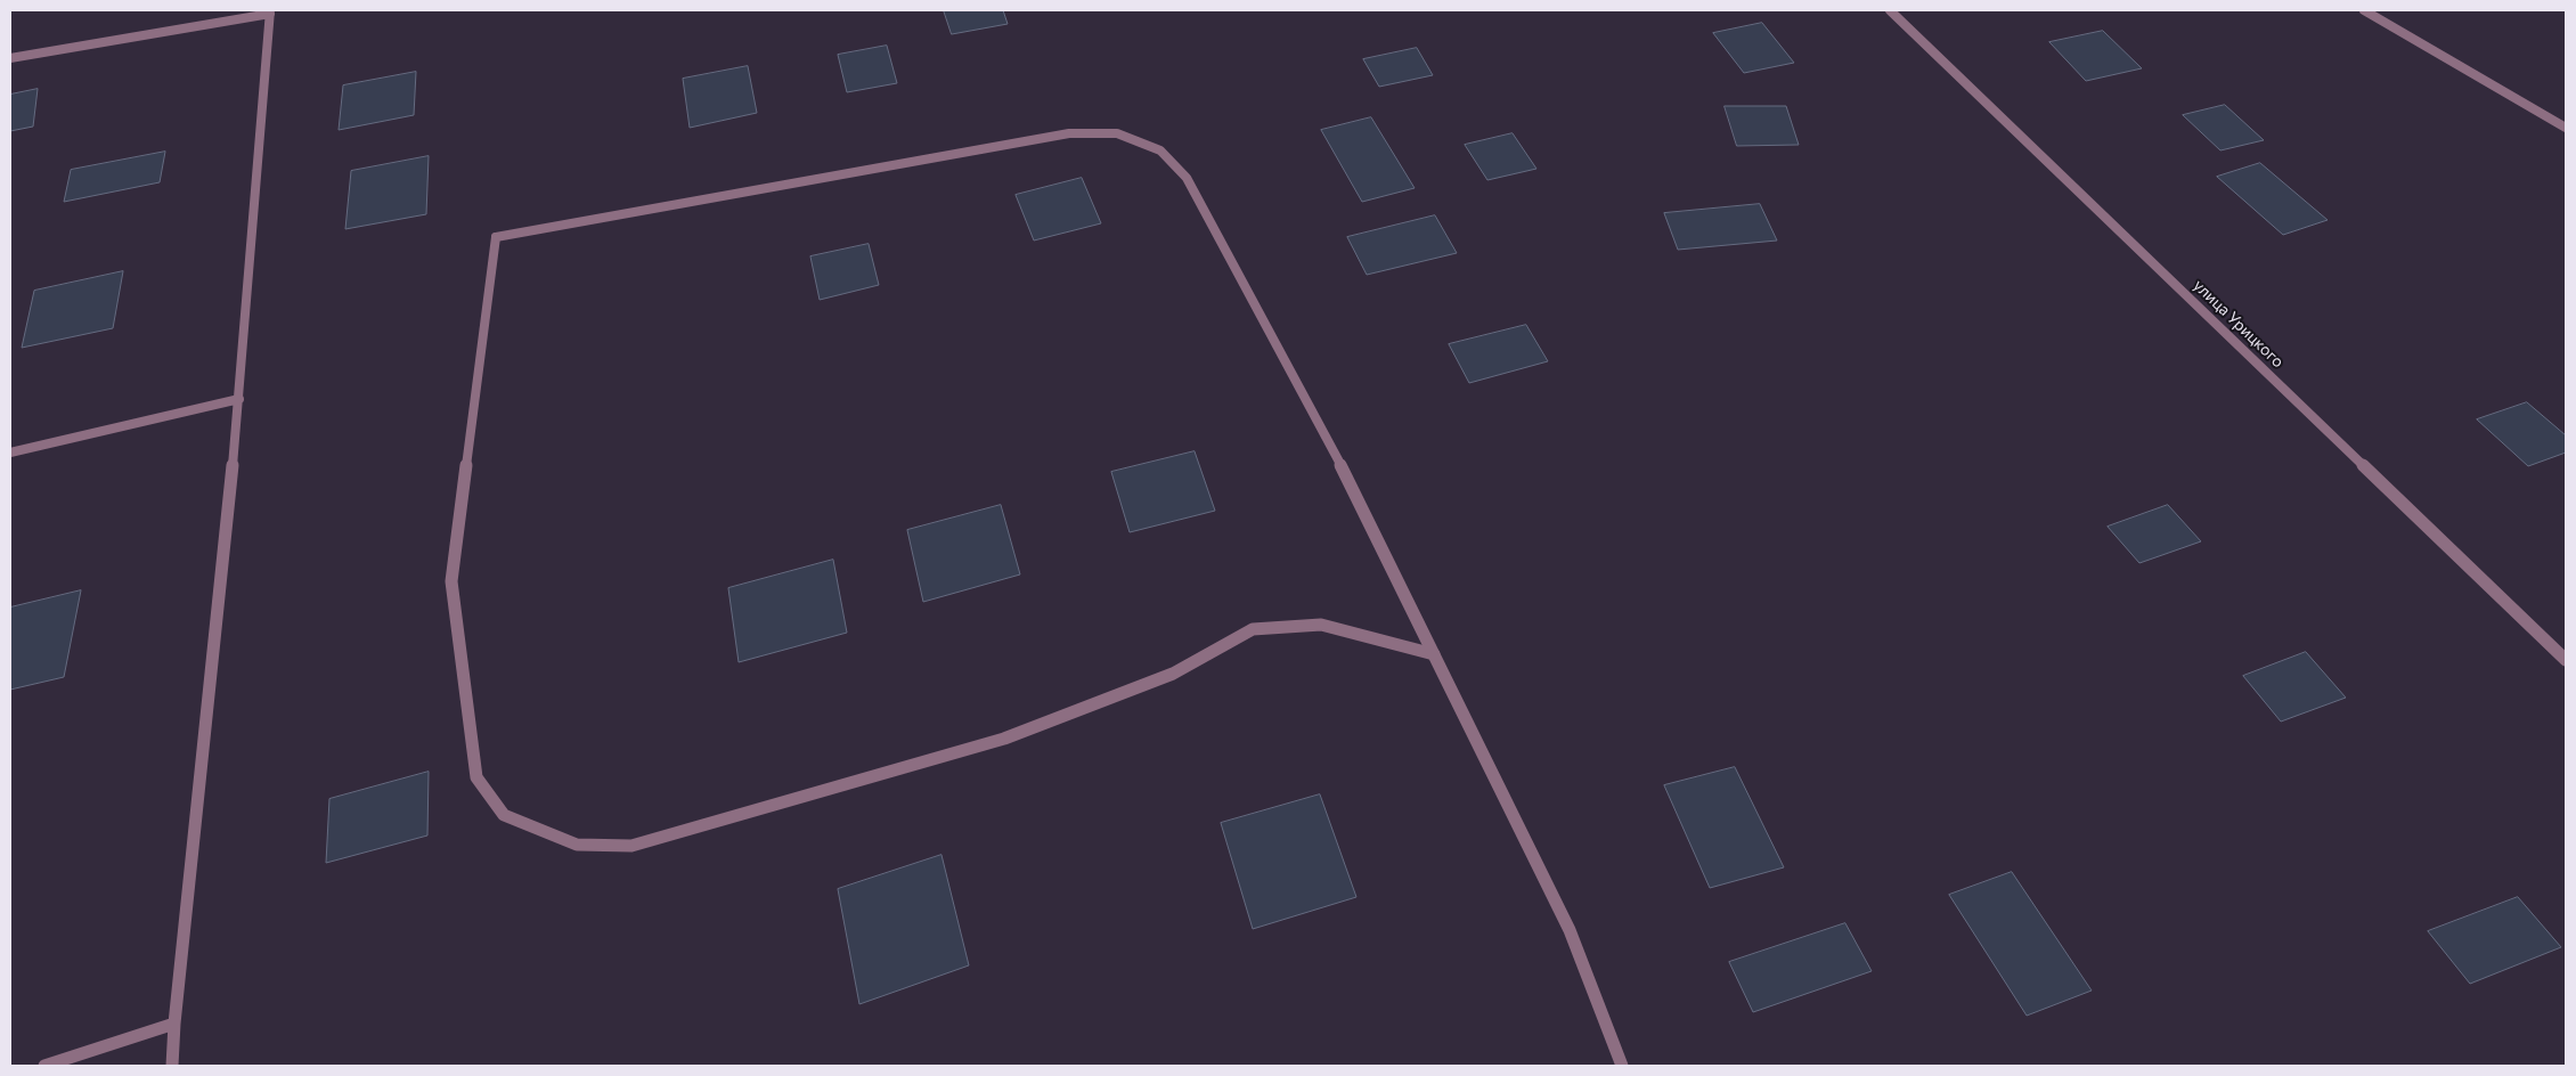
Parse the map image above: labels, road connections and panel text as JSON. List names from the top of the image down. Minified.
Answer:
{"streets":{"street":["улица Урицкого"]}}
